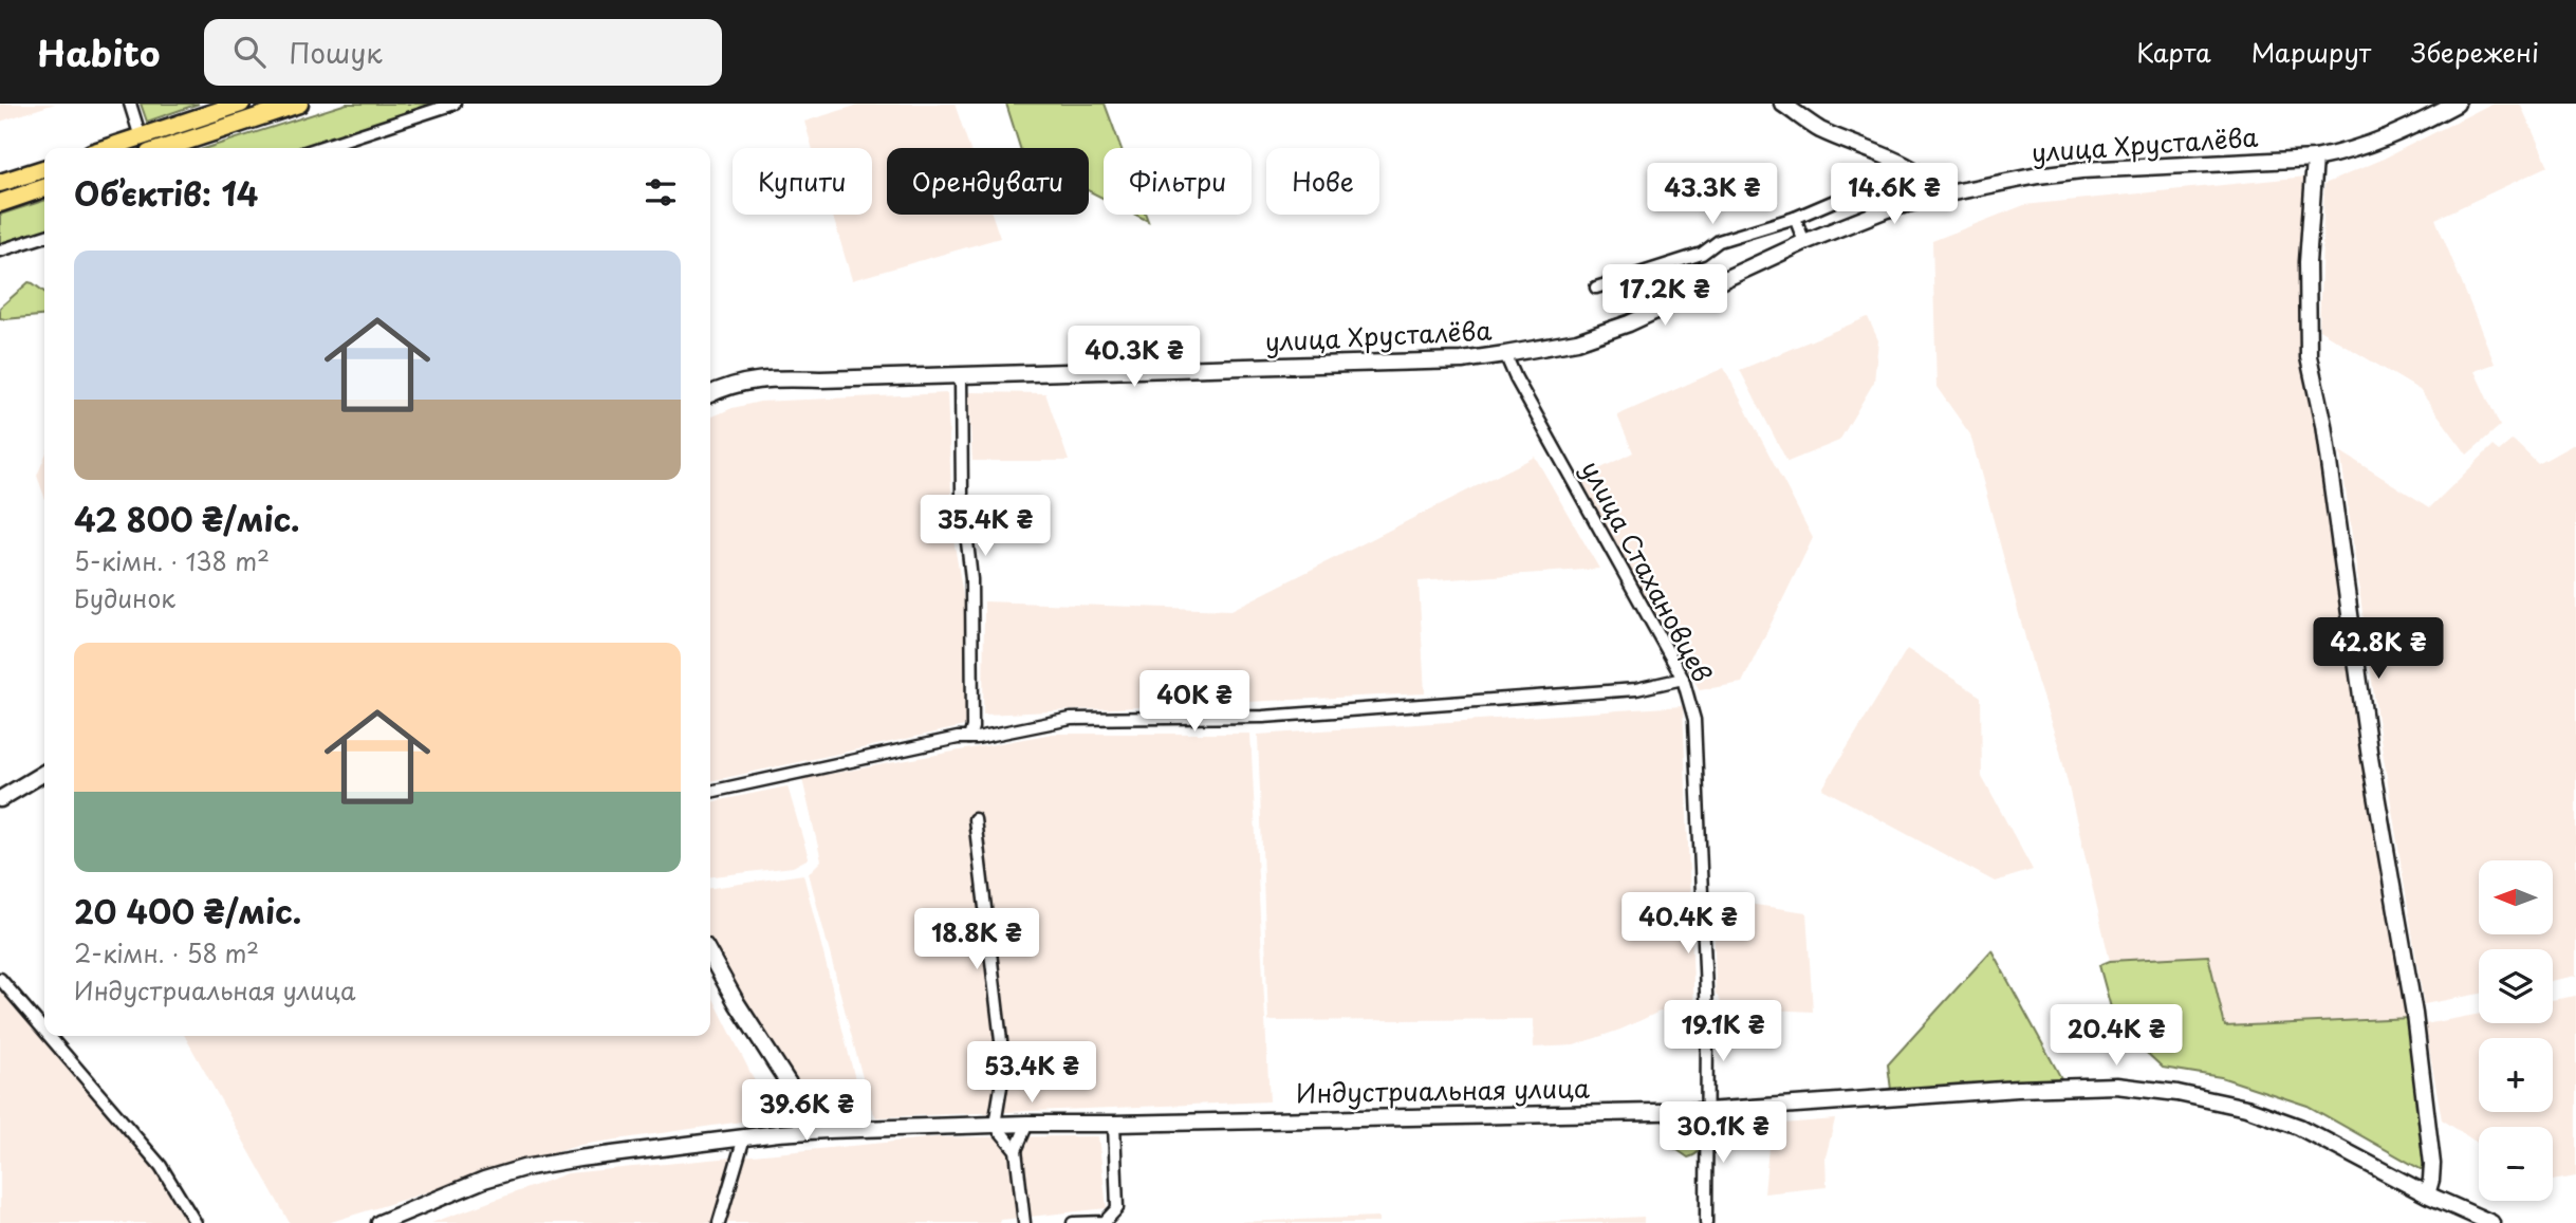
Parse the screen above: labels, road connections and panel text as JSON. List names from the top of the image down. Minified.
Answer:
{"streets":{"main road":["улица Хрусталёва","Индустриальная улица"],"street":["улица Стахановцев"]},"crossings":[["улица Хрусталёва","улица Стахановцев"],["улица Стахановцев","Индустриальная улица"]],"north":"left","page":{"header":"Habito","search":"Пошук","nav":["Карта","Маршрут","Збережені"],"chip":["Купити","Орендувати","Фільтри","Нове"],"heading":"Об’єктів: 14","price":["43.3K ₴","14.6K ₴","17.2K ₴","40.3K ₴","35.4K ₴","42.8K ₴","40K ₴","40.4K ₴","18.8K ₴","19.1K ₴","20.4K ₴","53.4K ₴","39.6K ₴","30.1K ₴"],"list":[{"name":"42 800 ₴/міс.","note":"5-кімн. · 138 m² · Будинок"},{"name":"20 400 ₴/міс.","note":"2-кімн. · 58 m² · Индустриальная улица"}],"map_buttons":["+","−"]}}
